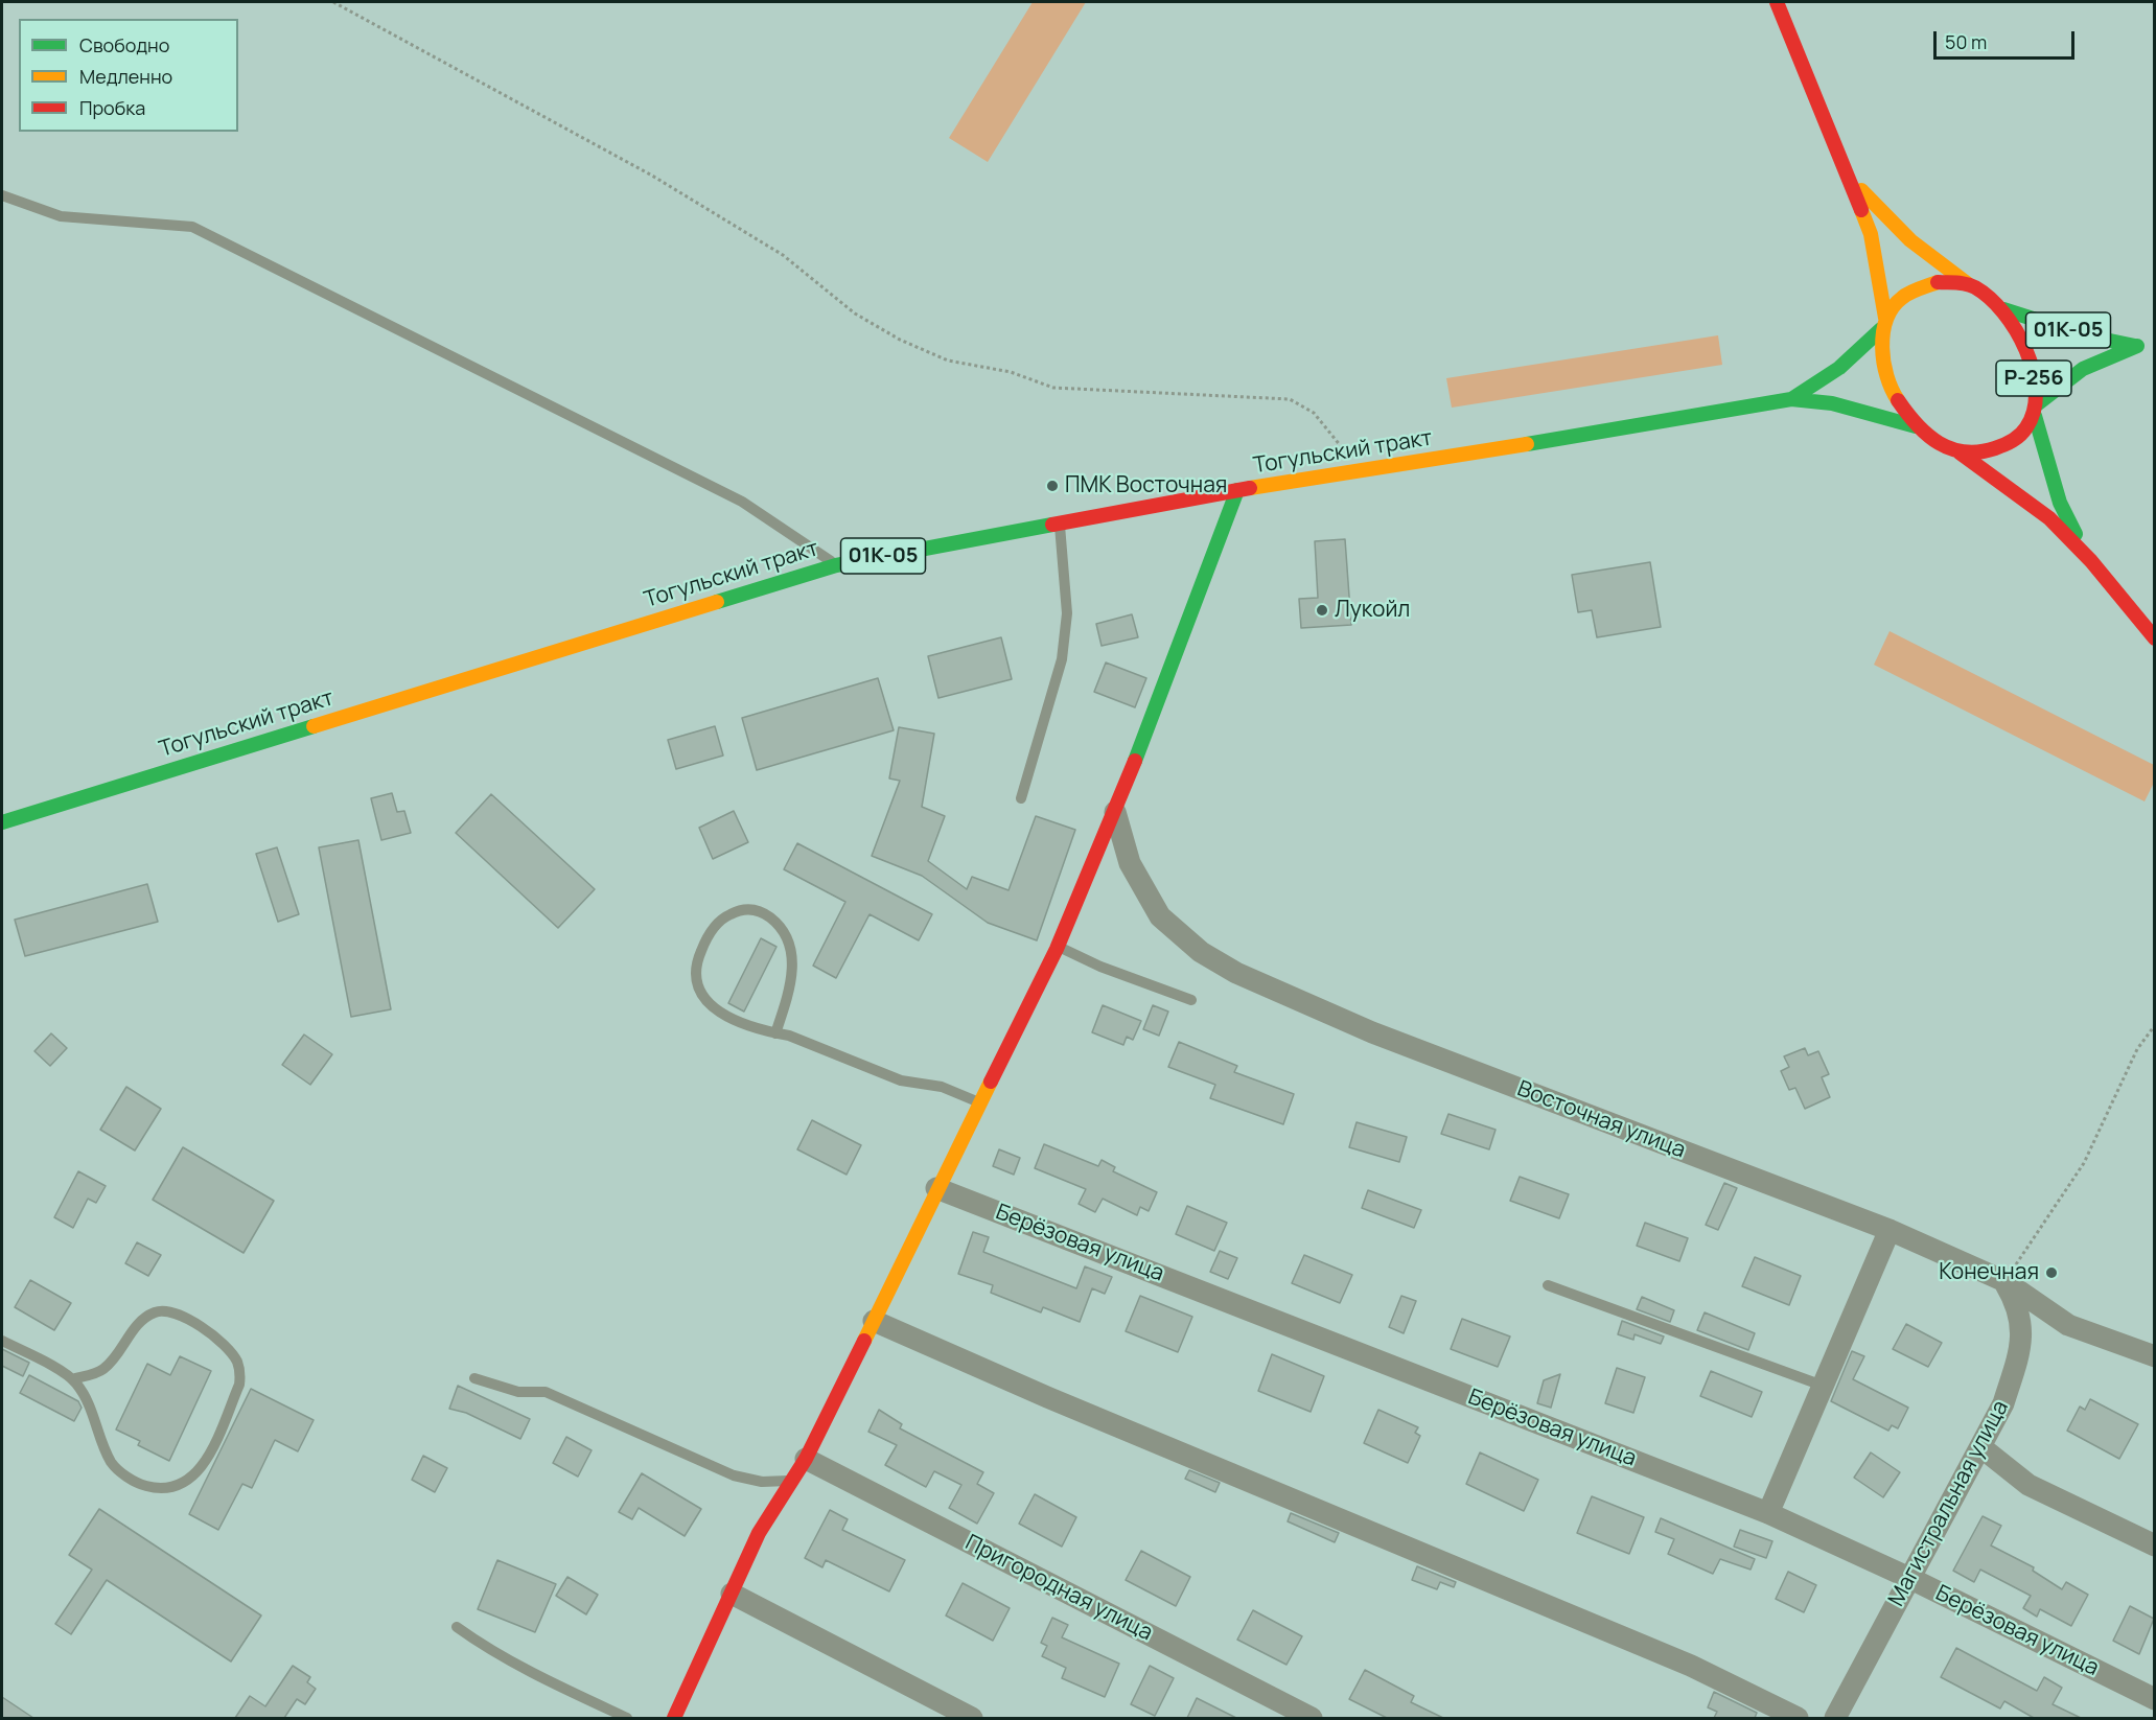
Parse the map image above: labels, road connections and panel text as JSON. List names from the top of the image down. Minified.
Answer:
{"streets":{"main road":["01К-05","Р-256","Тогульский тракт"],"street":["Восточная улица","Берёзовая улица","Магистральная улица","Пригородная улица"]},"crossings":[["01К-05","Р-256"],["01К-05","Тогульский тракт"],["Восточная улица","Магистральная улица"],["Берёзовая улица","Магистральная улица"]],"places":["ПМК Восточная","Лукойл","Конечная"],"legend":["Свободно","Медленно","Пробка"],"scale_bar":"50 m"}
